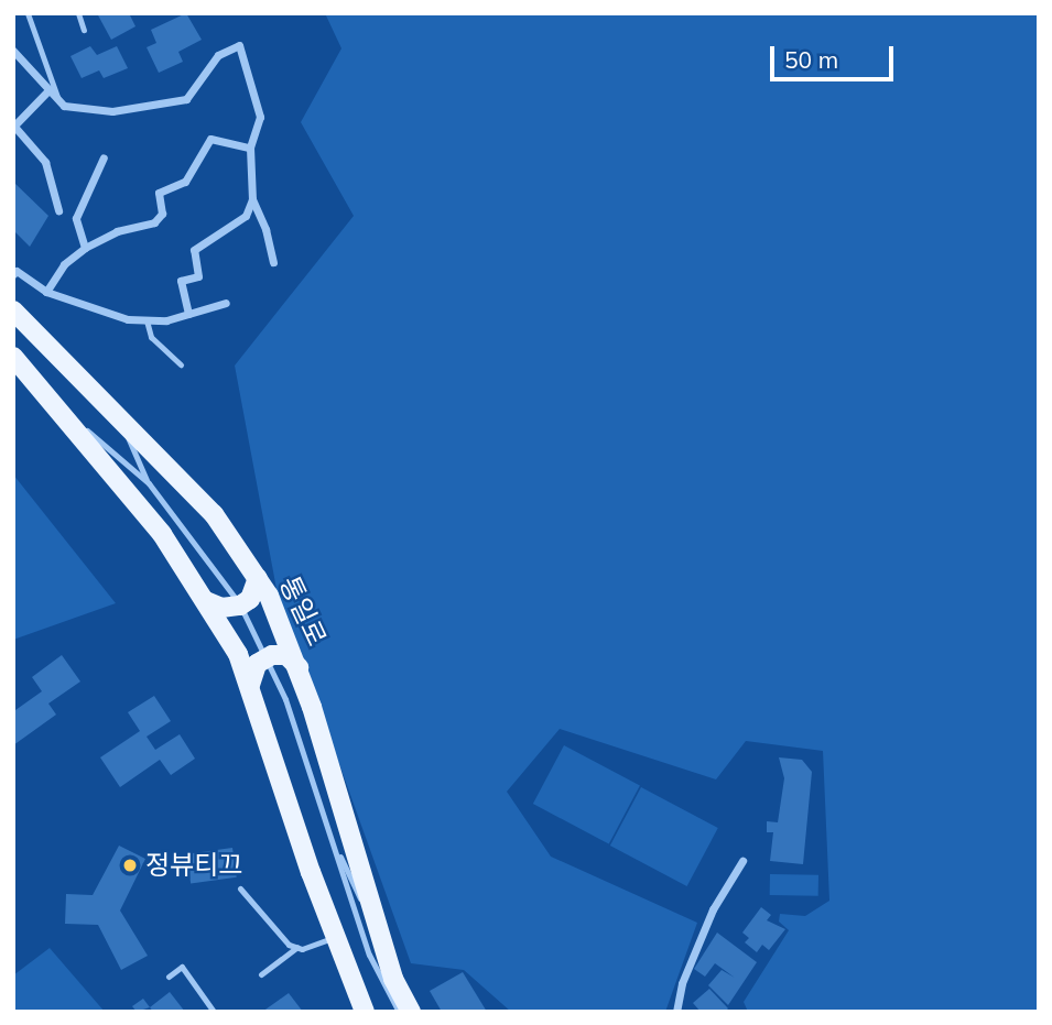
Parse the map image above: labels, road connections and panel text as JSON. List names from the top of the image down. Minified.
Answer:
{"streets":{"main road":["통일로"]},"places":["정뷰티끄"],"scale_bar":"50 m"}
